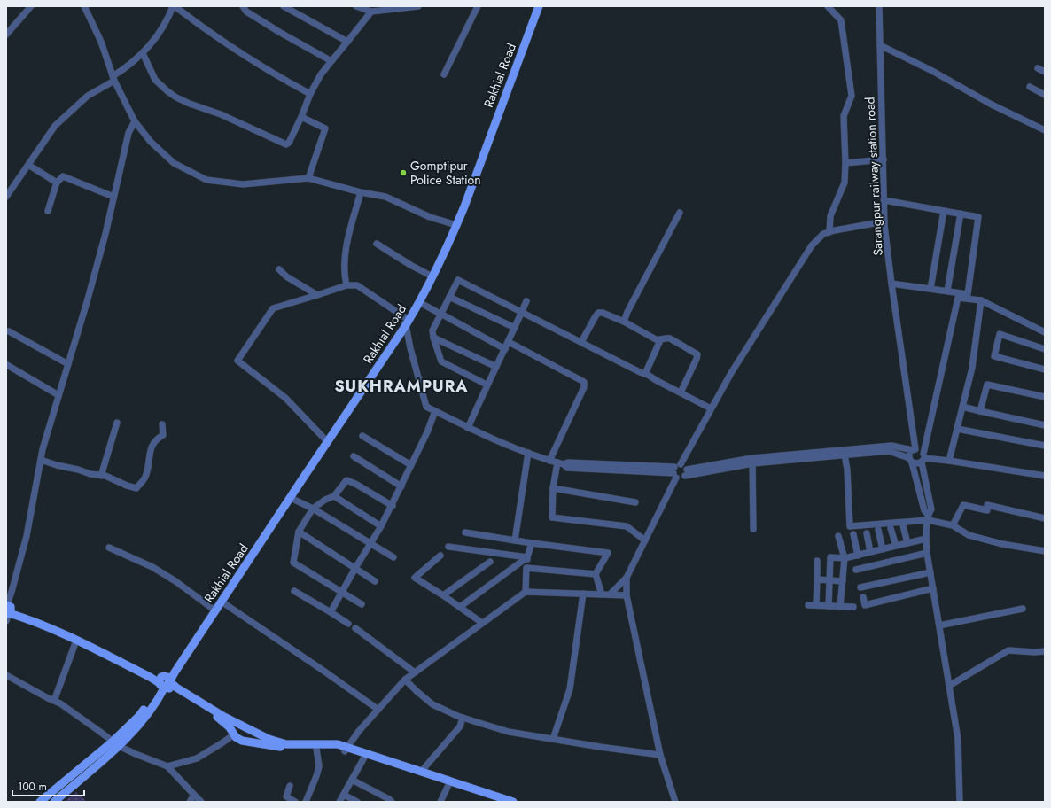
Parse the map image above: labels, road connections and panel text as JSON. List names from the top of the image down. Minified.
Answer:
{"streets":{"main road":["Rakhial Road"],"street":["Sarangpur railway station road"]},"districts":["SUKHRAMPURA"],"places":["Gomptipur Police Station"],"scale_bar":"100 m"}
